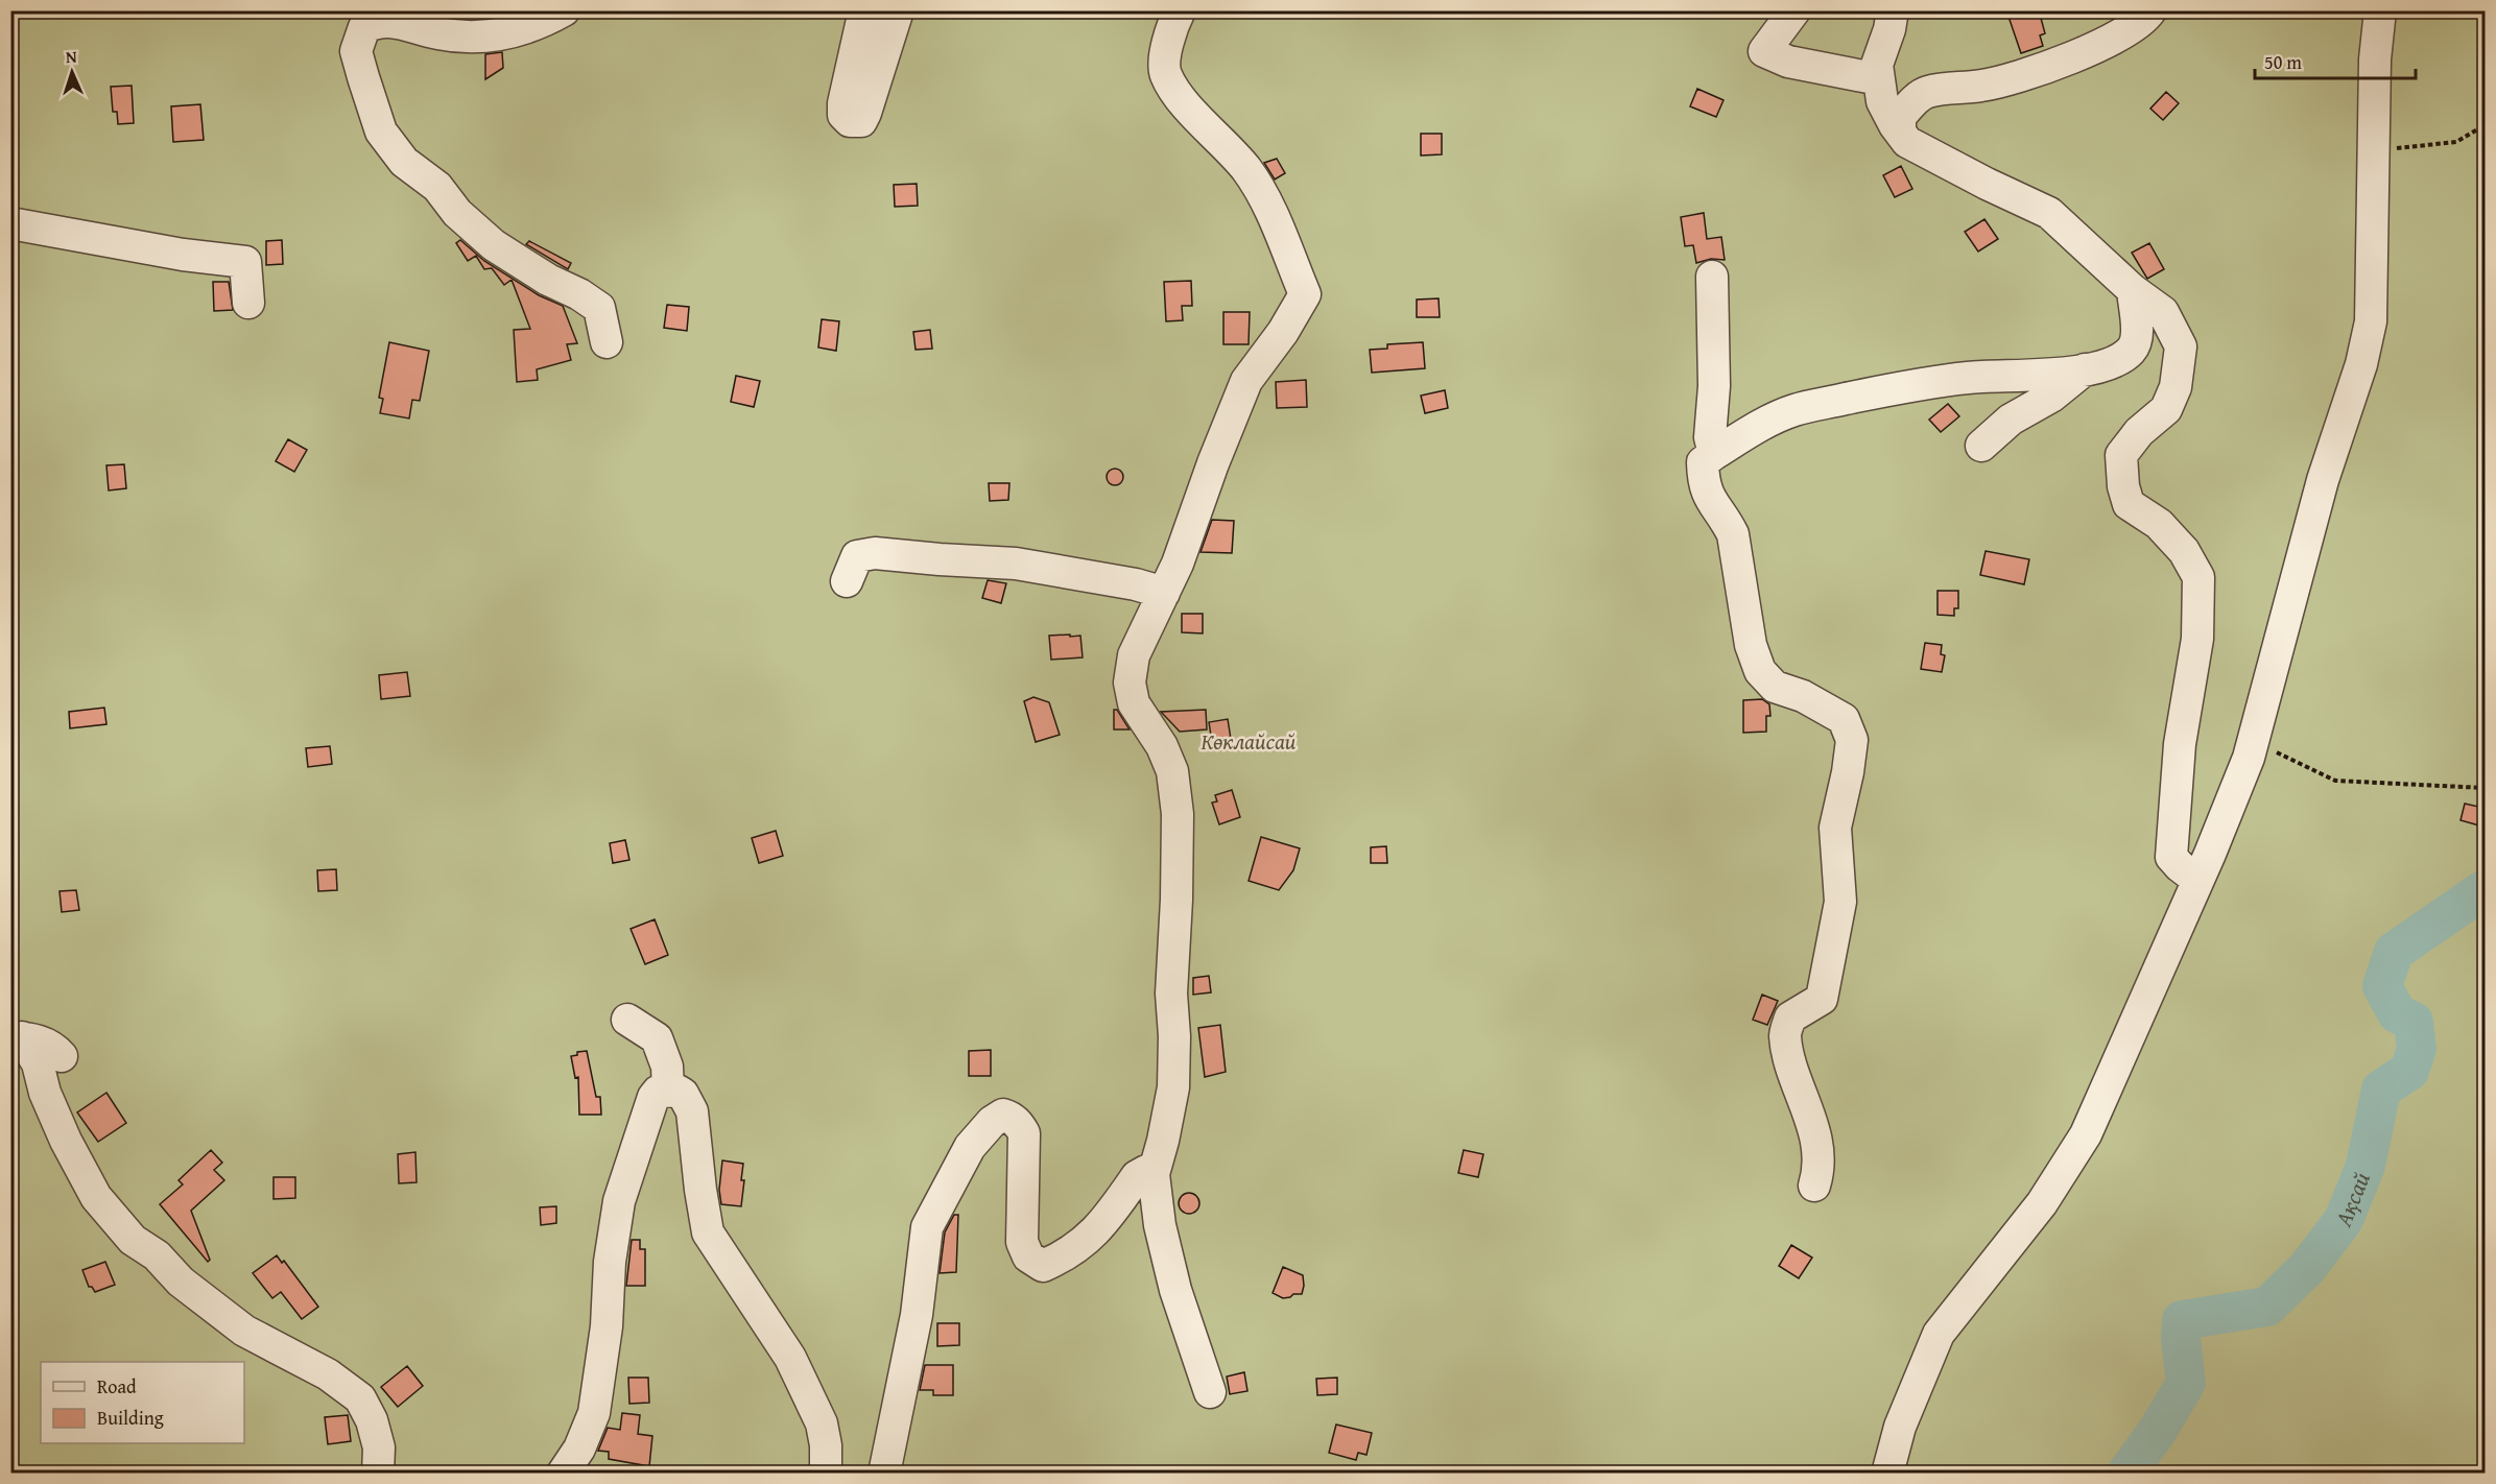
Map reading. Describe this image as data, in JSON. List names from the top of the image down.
{
  "water": ["Ақсай"],
  "parks": ["Көклайсай"],
  "legend": ["Road", "Building"],
  "scale_bar": "50 m",
  "north": "top"
}
